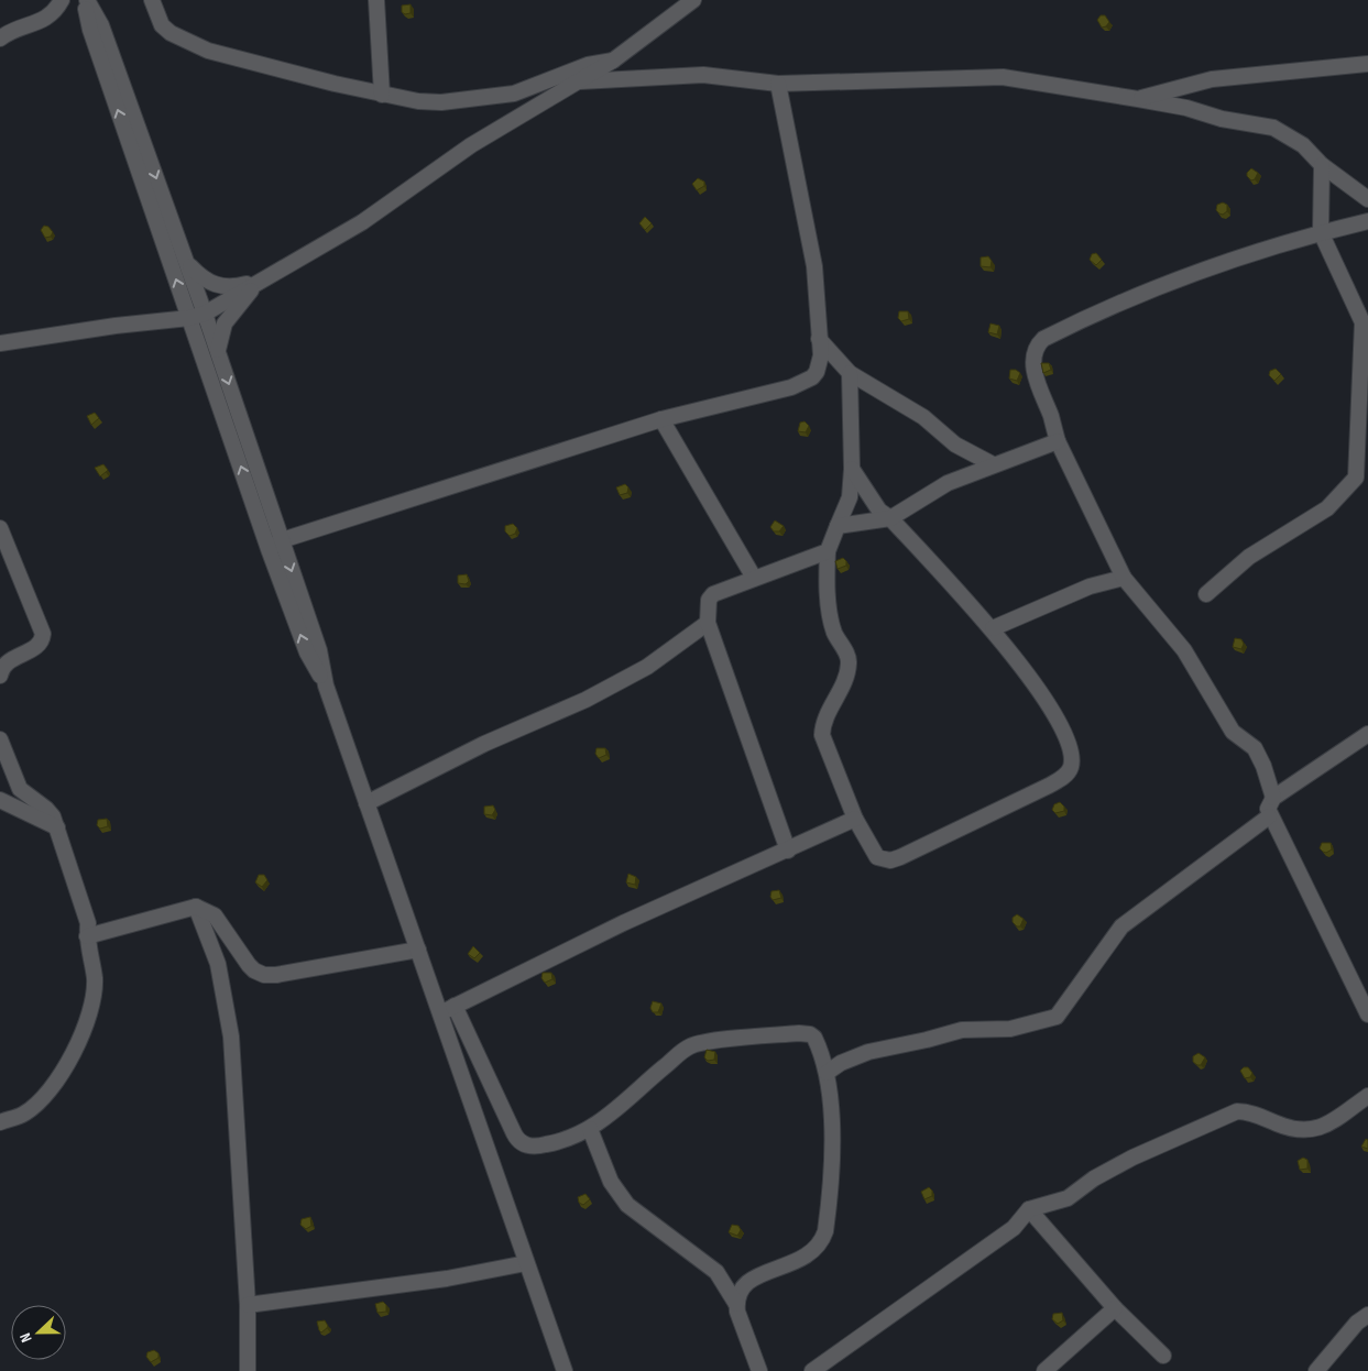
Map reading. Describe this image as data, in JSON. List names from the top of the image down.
{
  "north": "left"
}
